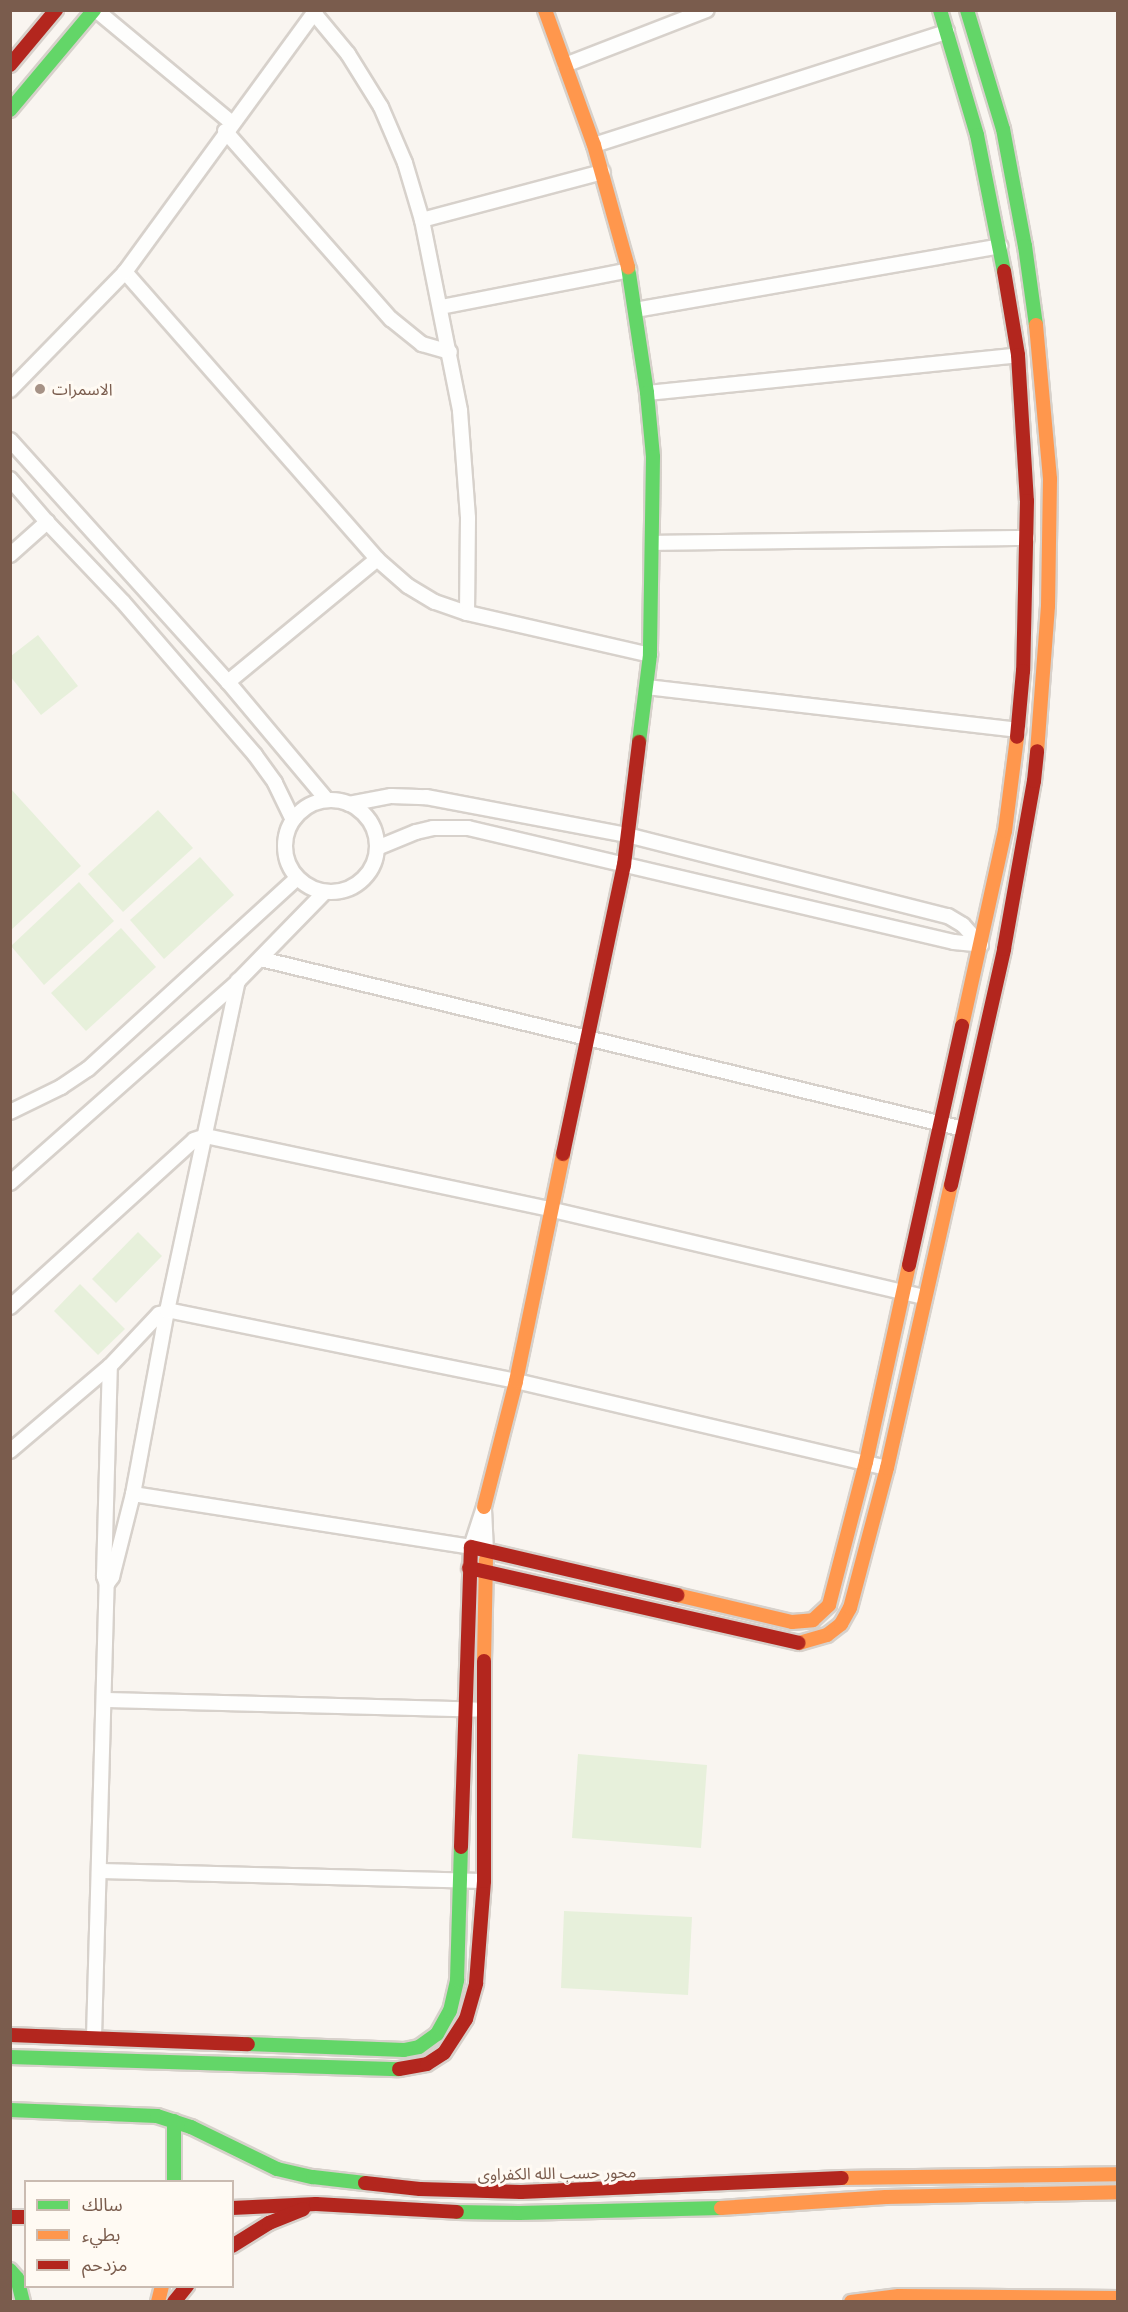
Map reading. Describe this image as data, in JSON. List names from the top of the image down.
{
  "streets": {
    "street": ["محور حسب الله الكفراوى"]
  },
  "places": ["الاسمرات"],
  "legend": ["سالك", "بطيء", "مزدحم"]
}
